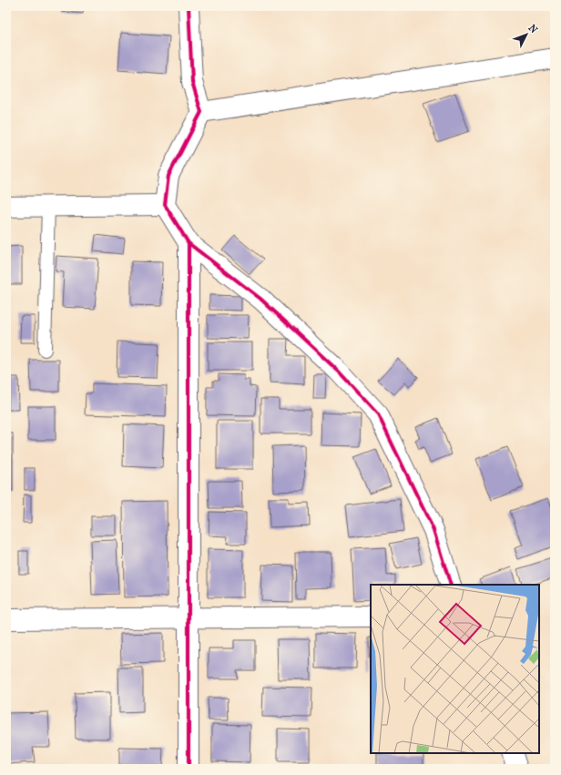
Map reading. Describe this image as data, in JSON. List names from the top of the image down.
{
  "north": "top right"
}
